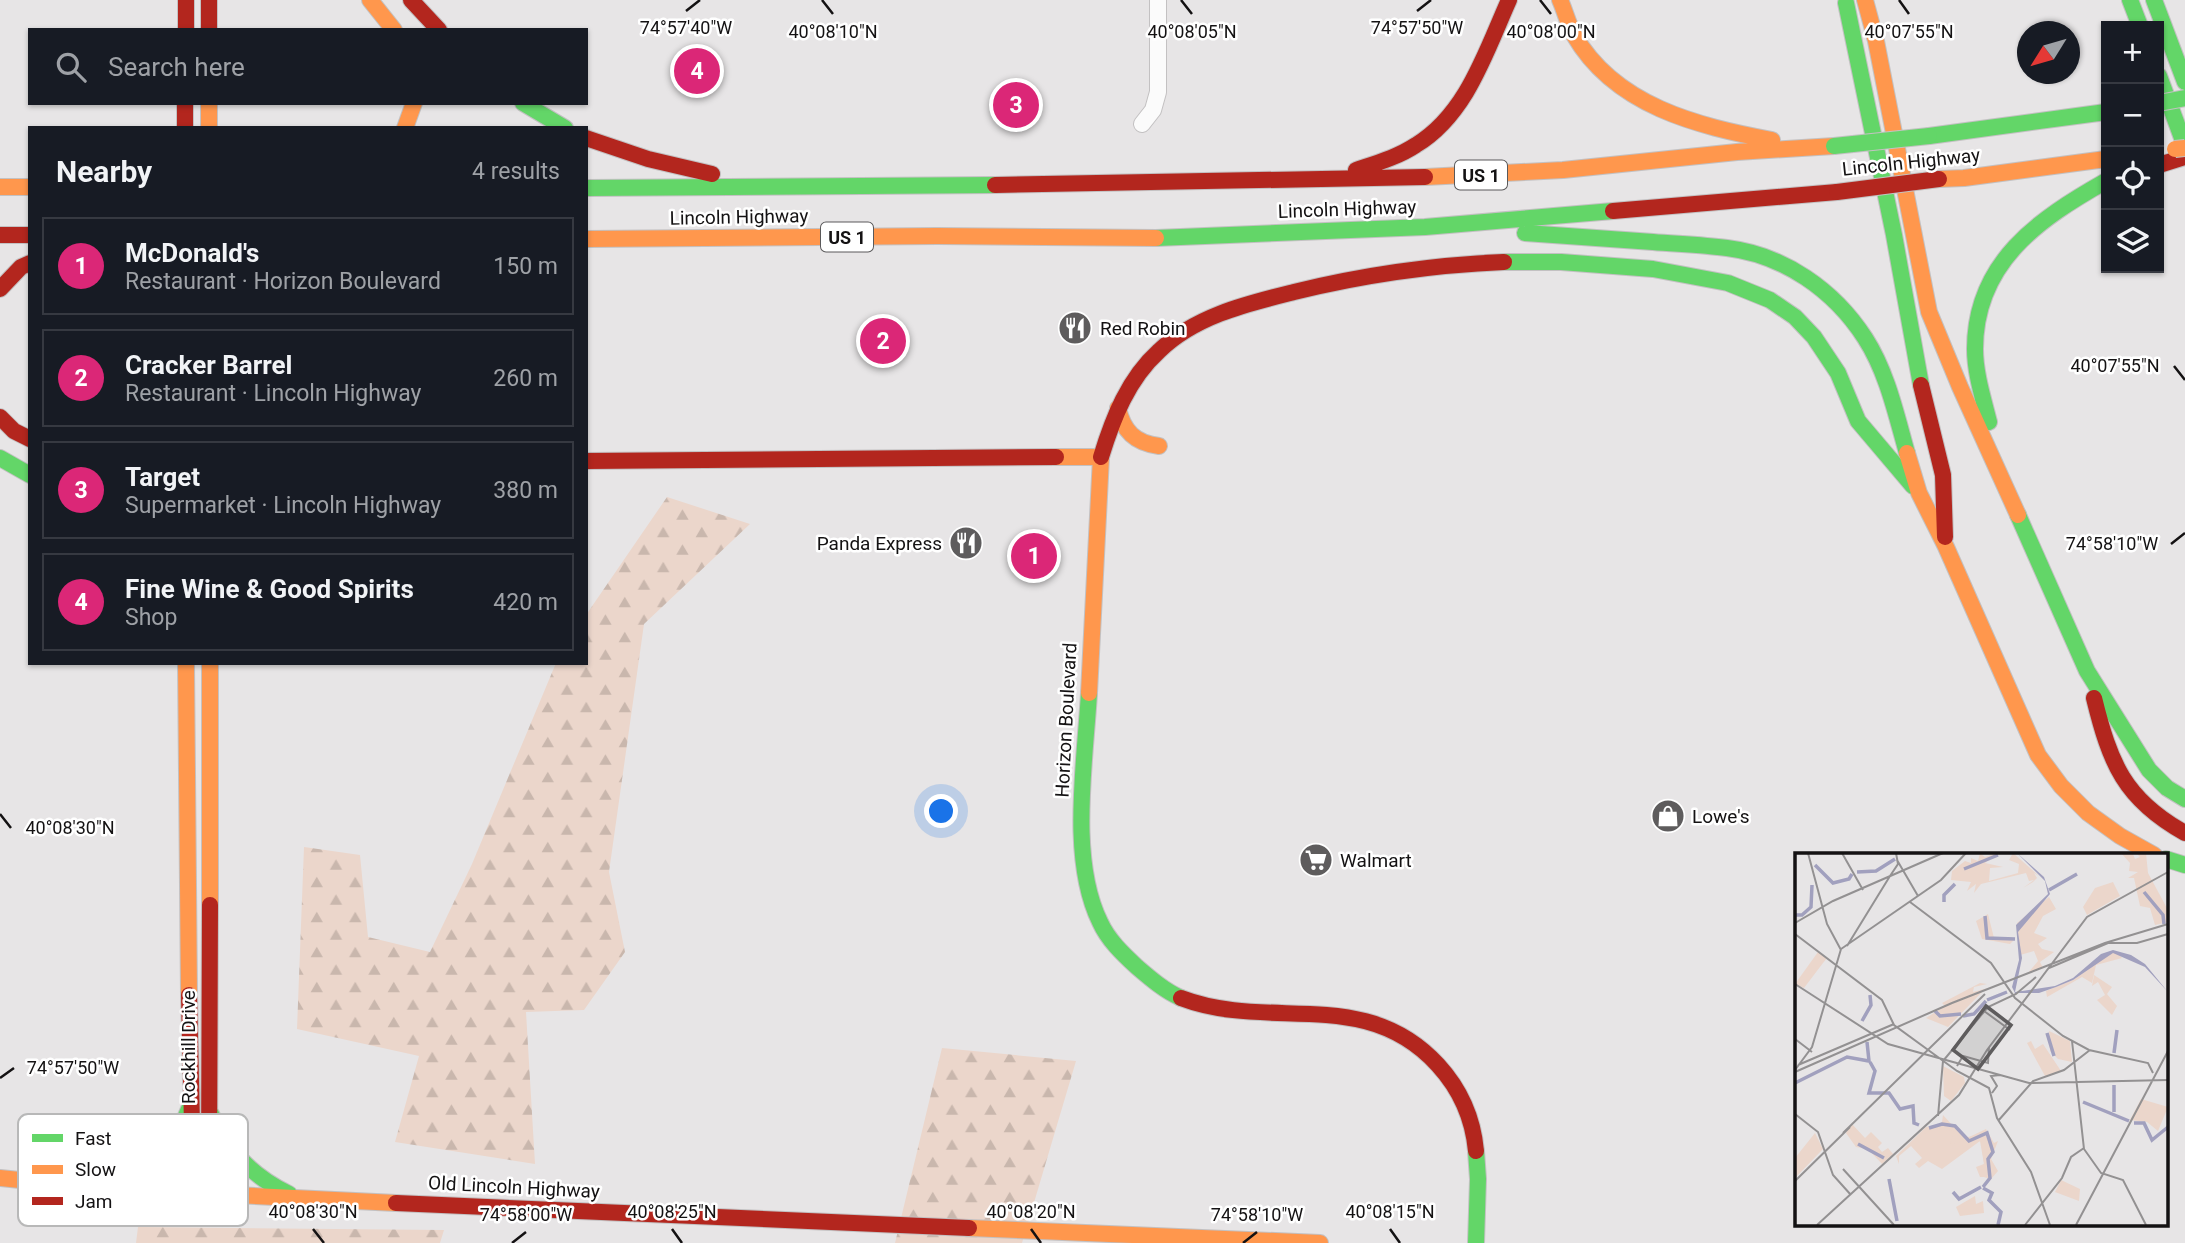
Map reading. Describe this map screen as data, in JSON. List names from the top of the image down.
{
  "streets": {
    "main road": [
      "Lincoln Highway",
      "US 1",
      "Horizon Boulevard",
      "Rockhill Drive",
      "Old Lincoln Highway"
    ]
  },
  "places": {
    "restaurant": ["Red Robin", "Panda Express"],
    "shop": ["Lowe's"],
    "supermarket": ["Walmart"]
  },
  "legend": ["Fast", "Slow", "Jam"],
  "north": "bottom left",
  "page": {
    "map_buttons": ["+", "−"],
    "search": "Search here",
    "pins": [
      "4",
      "3",
      "2",
      "1"
    ],
    "heading": ["Nearby", "4 results"],
    "list": [
      {
        "mark": "1",
        "name": "McDonald's",
        "note": "Restaurant · Horizon Boulevard",
        "value": "150 m"
      },
      {
        "mark": "2",
        "name": "Cracker Barrel",
        "note": "Restaurant · Lincoln Highway",
        "value": "260 m"
      },
      {
        "mark": "3",
        "name": "Target",
        "note": "Supermarket · Lincoln Highway",
        "value": "380 m"
      },
      {
        "mark": "4",
        "name": "Fine Wine & Good Spirits",
        "note": "Shop",
        "value": "420 m"
      }
    ]
  },
  "coordinates": [
    "74°57'40\"W",
    "74°57'50\"W",
    "40°08'10\"N",
    "40°08'05\"N",
    "40°08'00\"N",
    "40°07'55\"N",
    "74°58'10\"W",
    "40°08'30\"N",
    "40°08'25\"N",
    "40°08'20\"N",
    "40°08'15\"N",
    "74°58'00\"W"
  ]
}
